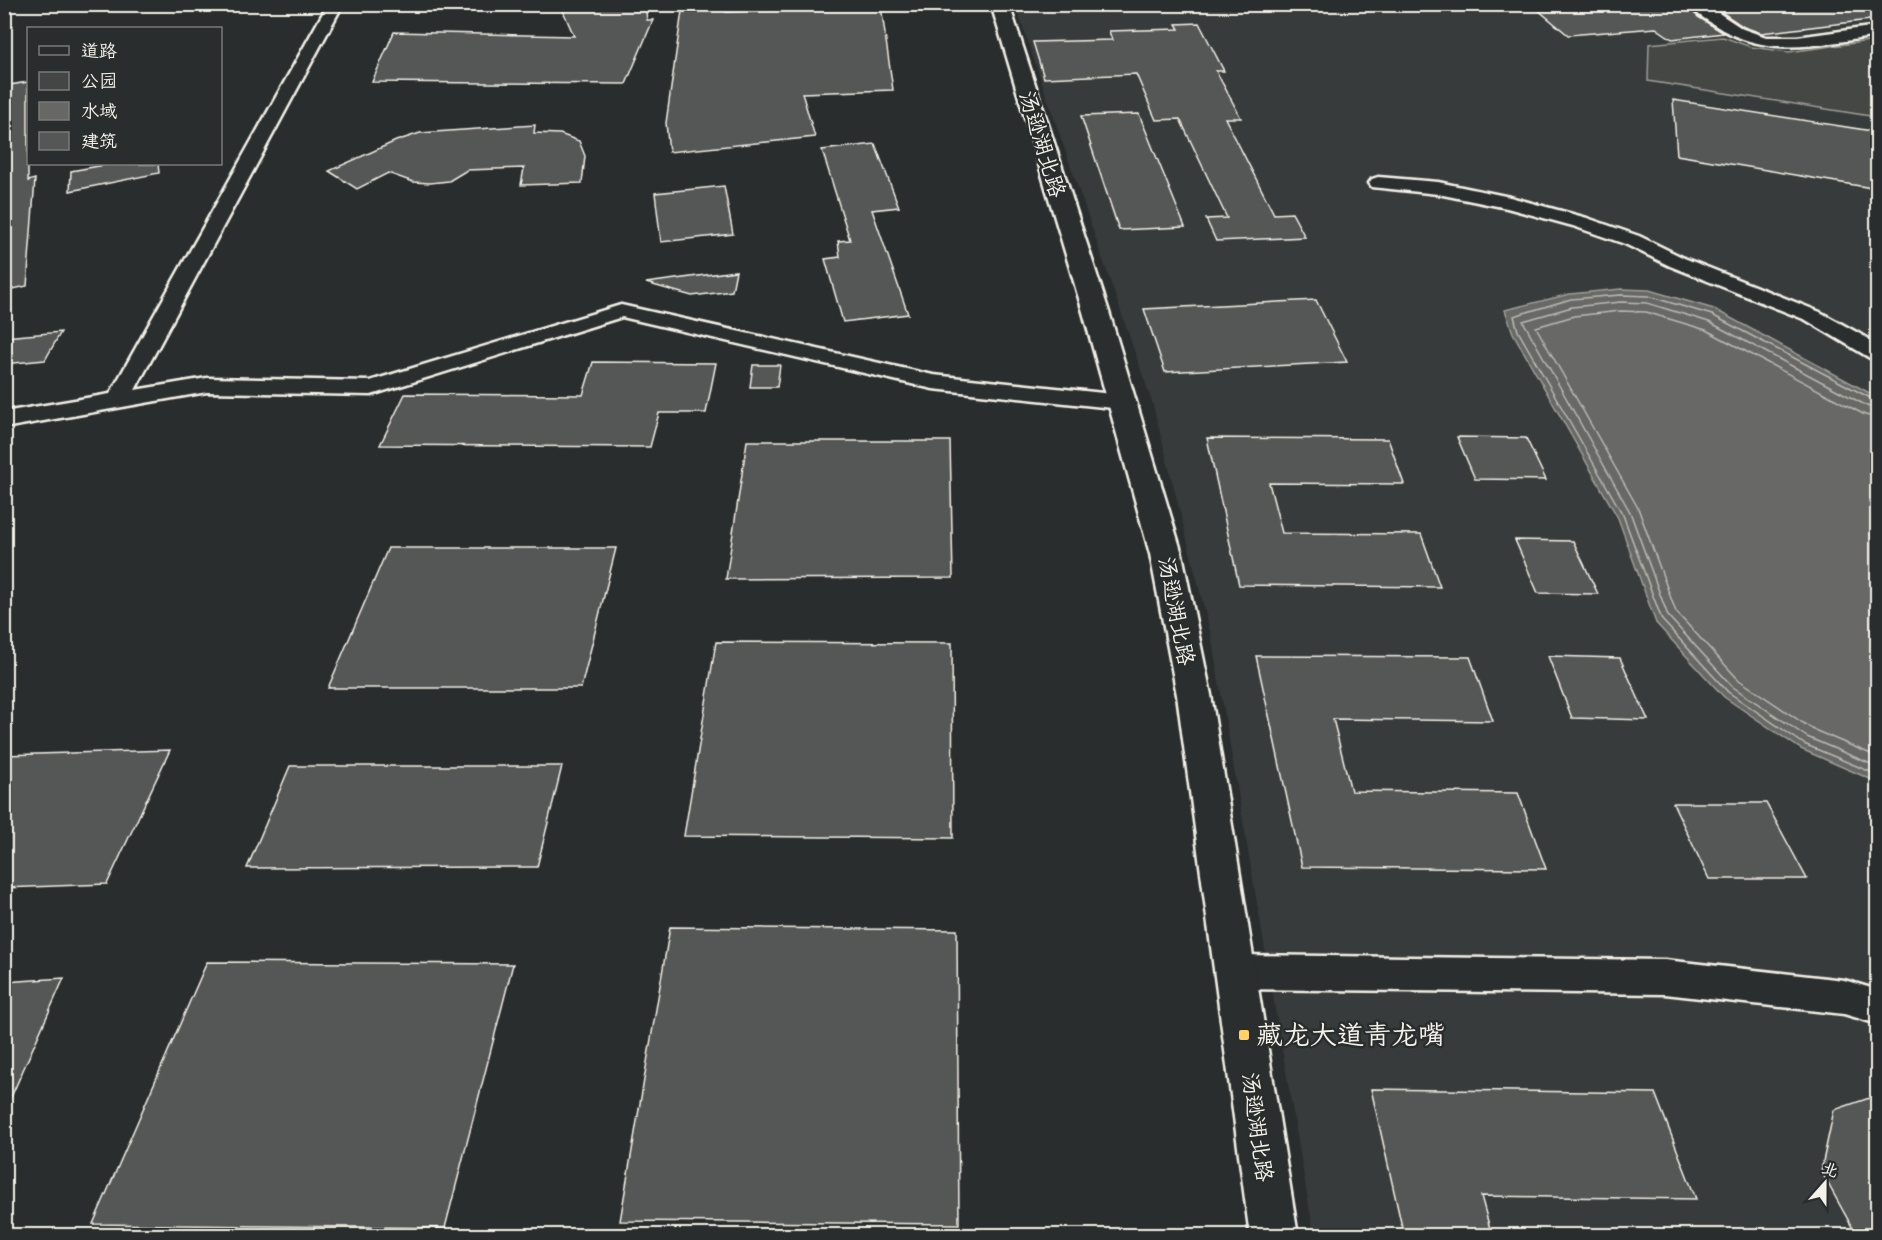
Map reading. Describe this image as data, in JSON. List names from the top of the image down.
{
  "streets": {
    "main road": ["汤逊湖北路"]
  },
  "places": {
    "transit": ["藏龙大道青龙嘴"]
  },
  "legend": [
    "道路",
    "公园",
    "水域",
    "建筑"
  ],
  "north": "top"
}
